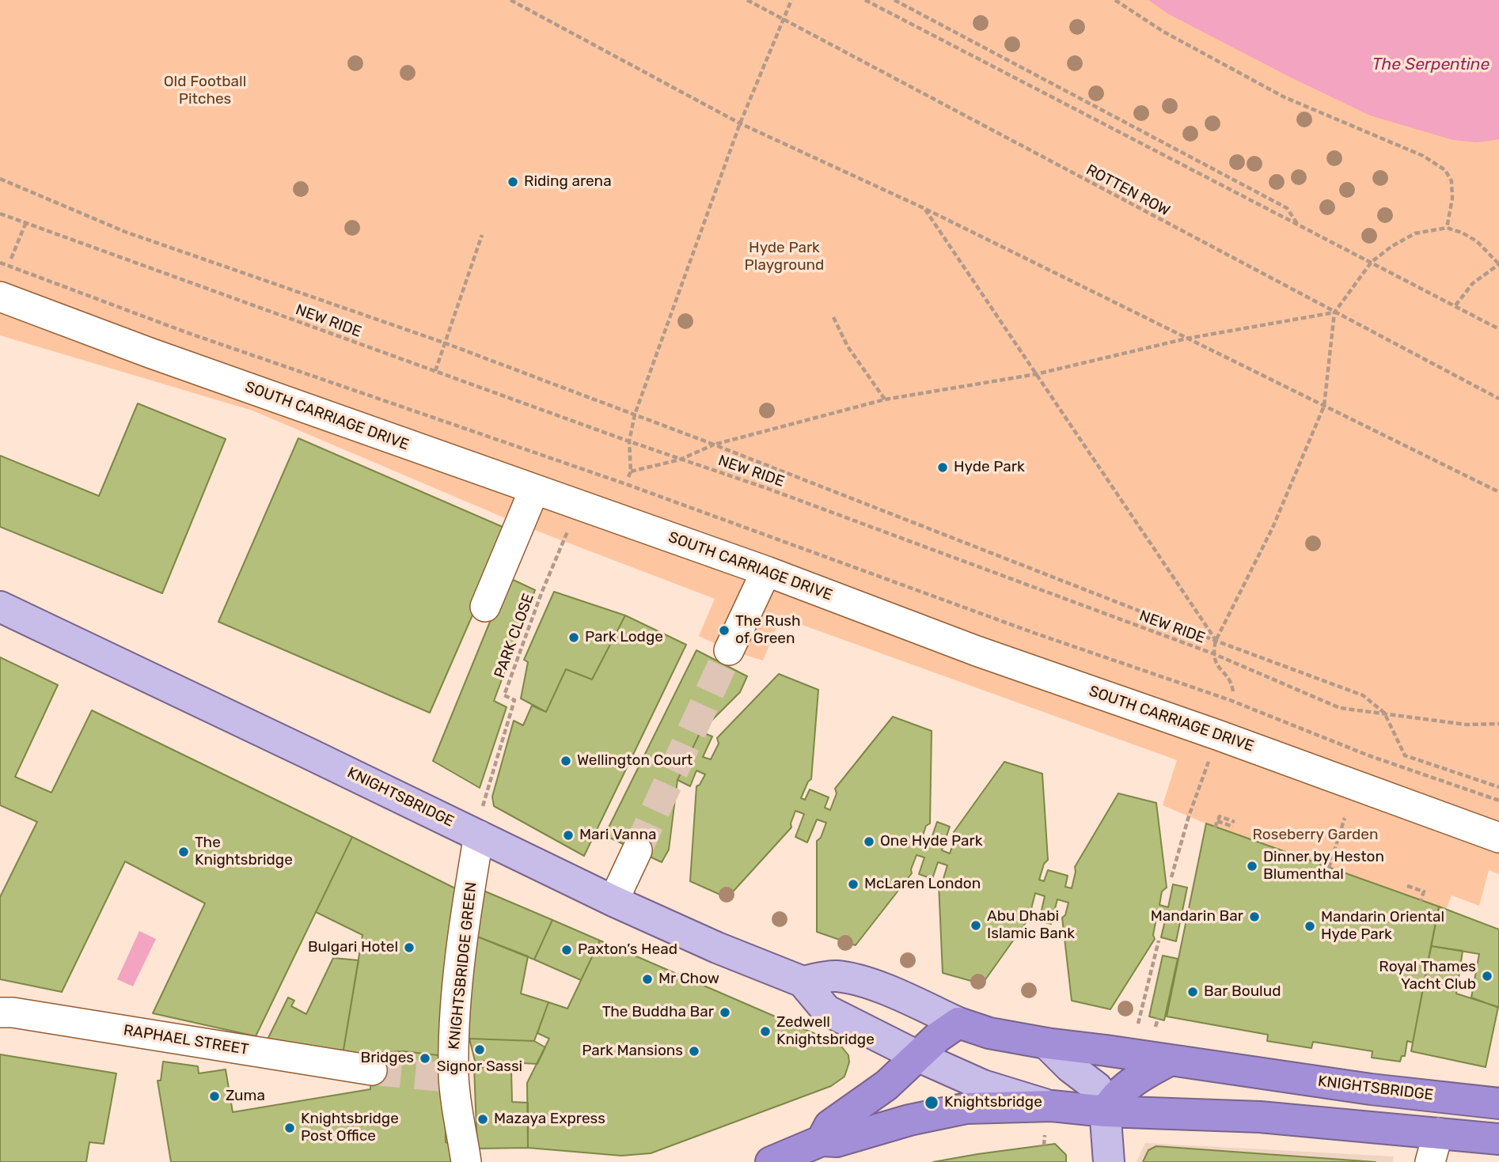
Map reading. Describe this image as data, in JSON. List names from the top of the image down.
{
  "streets": {
    "highway": ["KNIGHTSBRIDGE"],
    "street": ["SOUTH CARRIAGE DRIVE", "KNIGHTSBRIDGE GREEN", "RAPHAEL STREET"],
    "path": ["ROTTEN ROW", "NEW RIDE", "PARK CLOSE"]
  },
  "crossings": [
    ["SOUTH CARRIAGE DRIVE", "PARK CLOSE"],
    ["PARK CLOSE", "KNIGHTSBRIDGE"],
    ["PARK CLOSE", "KNIGHTSBRIDGE GREEN"],
    ["KNIGHTSBRIDGE", "KNIGHTSBRIDGE GREEN"]
  ],
  "water": ["The Serpentine"],
  "parks": ["Old Football Pitches", "Hyde Park Playground", "Roseberry Garden"],
  "places": [
    "Riding arena",
    "Hyde Park",
    "The Rush of Green",
    "Park Lodge",
    "Wellington Court",
    "Mari Vanna",
    "One Hyde Park",
    "The Knightsbridge",
    "Dinner by Heston Blumenthal",
    "McLaren London",
    "Mandarin Bar",
    "Abu Dhabi Islamic Bank",
    "Mandarin Oriental Hyde Park",
    "Bulgari Hotel",
    "Paxton’s Head",
    "Royal Thames Yacht Club",
    "Mr Chow",
    "Bar Boulud",
    "The Buddha Bar",
    "Zedwell Knightsbridge",
    "Signor Sassi",
    "Park Mansions",
    "Bridges",
    "Zuma",
    "Knightsbridge",
    "Mazaya Express",
    "Knightsbridge Post Office"
  ]
}
